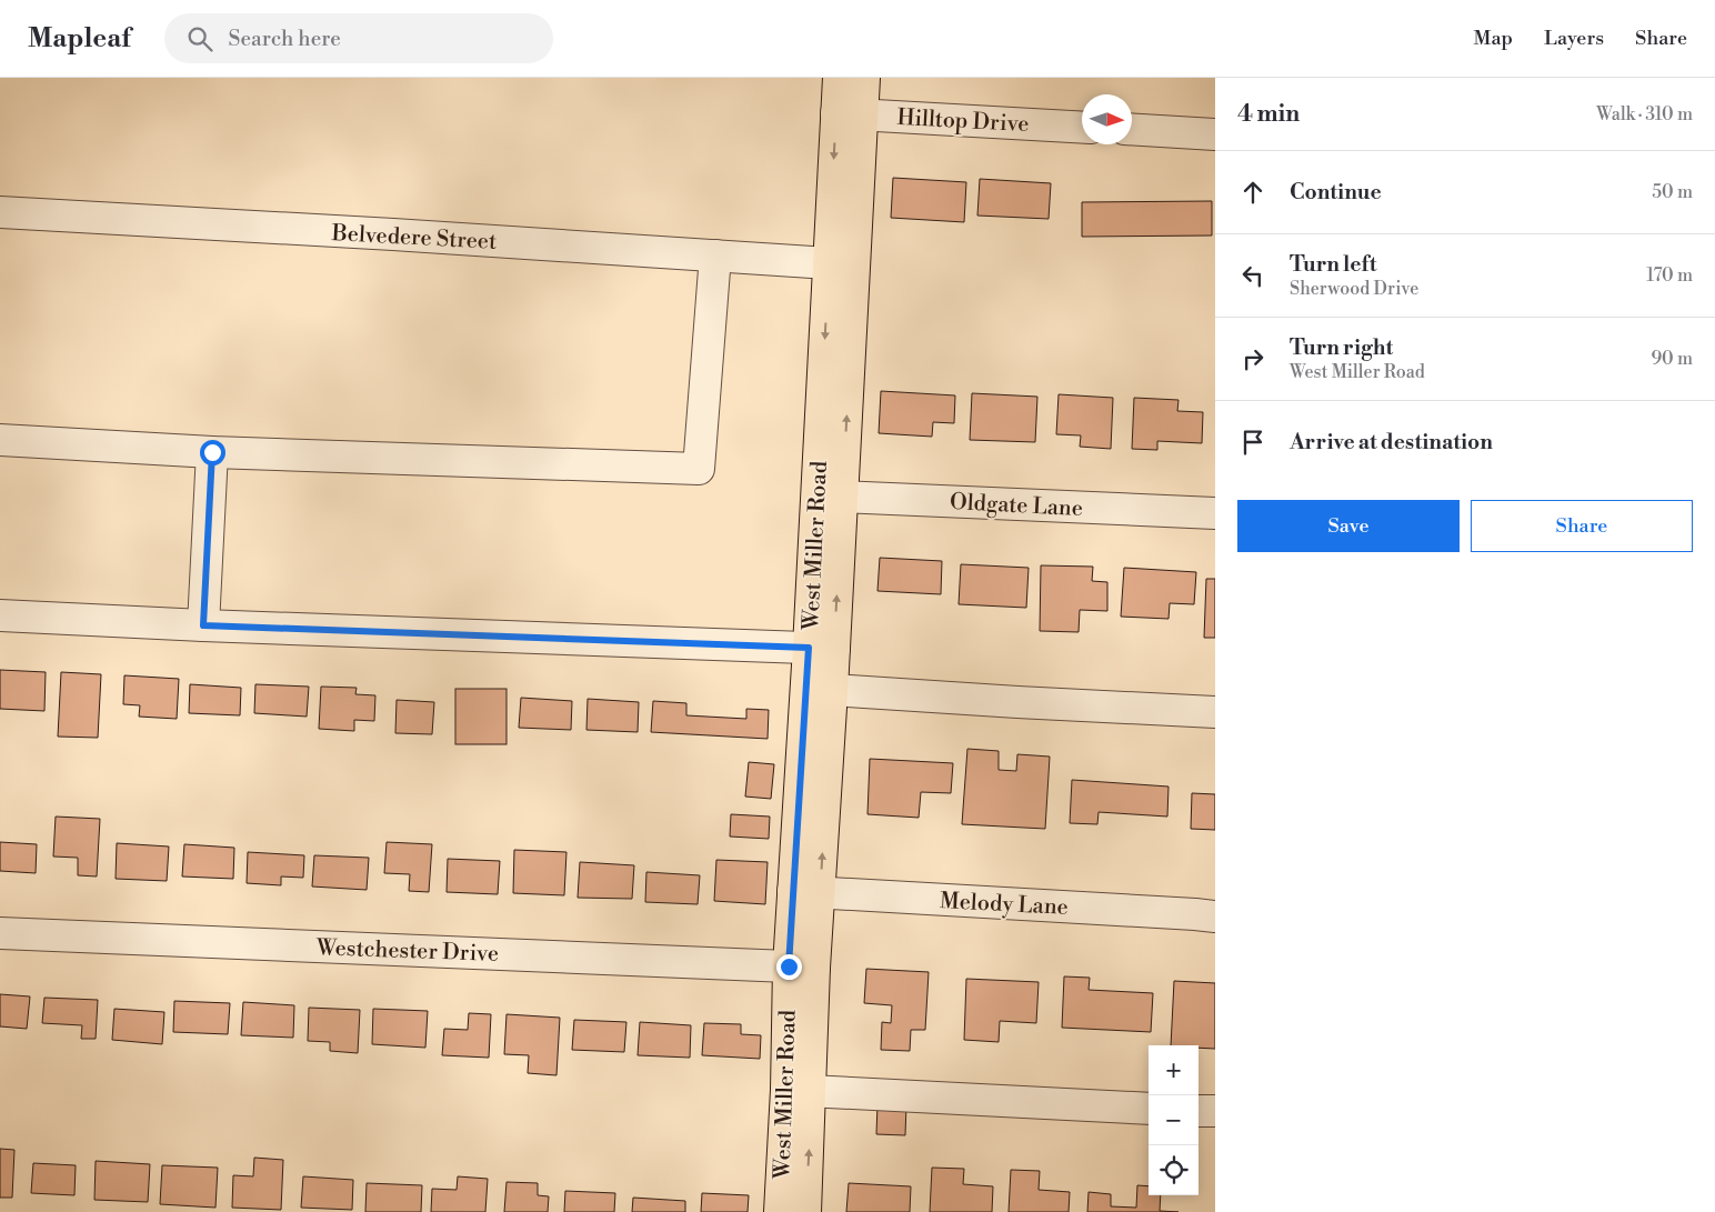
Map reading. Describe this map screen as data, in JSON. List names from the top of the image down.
{
  "streets": {
    "main road": ["West Miller Road"],
    "street": [
      "Hilltop Drive",
      "Belvedere Street",
      "Oldgate Lane",
      "Melody Lane",
      "Westchester Drive"
    ]
  },
  "crossings": [
    ["Hilltop Drive", "West Miller Road"],
    ["Belvedere Street", "West Miller Road"],
    ["Oldgate Lane", "West Miller Road"],
    ["West Miller Road", "Melody Lane"],
    ["West Miller Road", "Westchester Drive"]
  ],
  "north": "right",
  "page": {
    "header": "Mapleaf",
    "search": "Search here",
    "nav": ["Map", "Layers", "Share"],
    "heading": ["4 min", "Walk · 310 m"],
    "list": [
      ["Continue", "50 m"],
      ["Turn left", "Sherwood Drive", "170 m"],
      ["Turn right", "West Miller Road", "90 m"],
      "Arrive at destination"
    ],
    "buttons": ["Save", "Share"],
    "map_buttons": ["+", "−"]
  }
}
